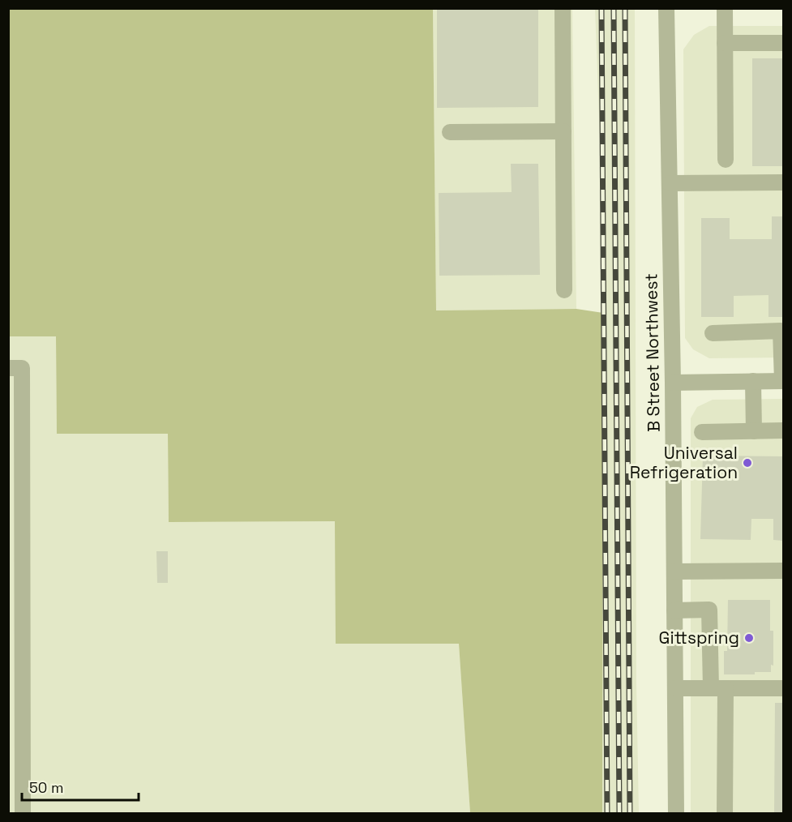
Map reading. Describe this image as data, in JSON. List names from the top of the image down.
{
  "streets": {
    "street": ["B Street Northwest"]
  },
  "places": ["Universal Refrigeration", "Gittspring"],
  "scale_bar": "50 m"
}
